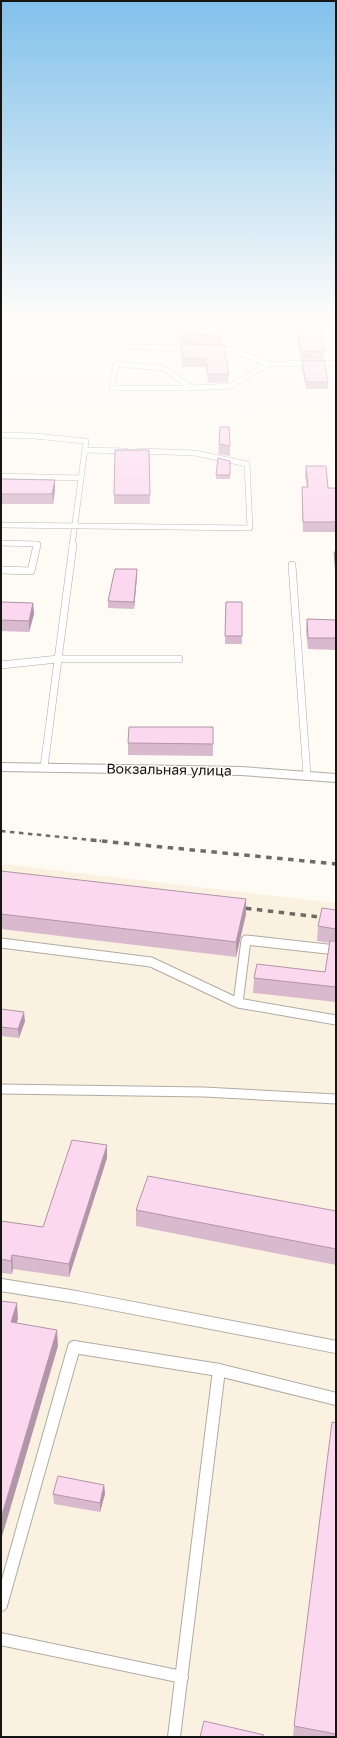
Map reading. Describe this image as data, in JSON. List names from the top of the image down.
{
  "streets": {
    "street": ["Вокзальная улица"]
  }
}
